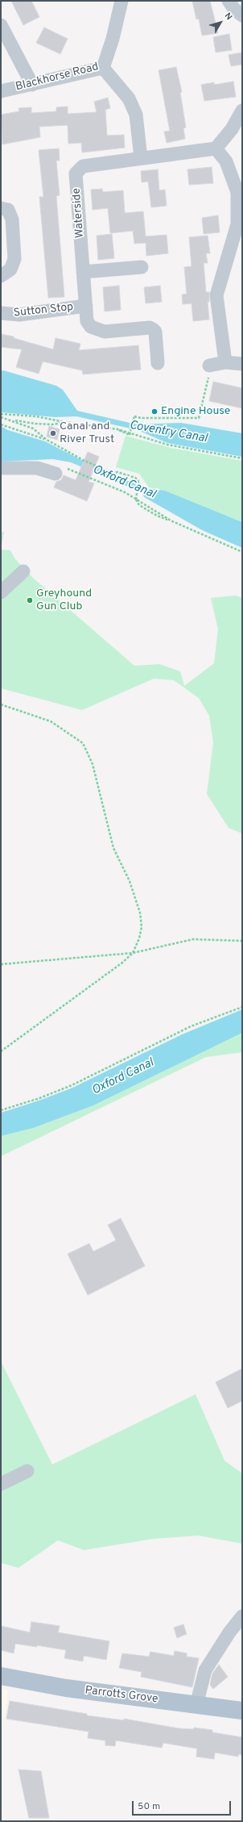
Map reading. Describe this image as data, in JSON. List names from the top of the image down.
{
  "streets": {
    "main road": ["Parrotts Grove"],
    "street": ["Blackhorse Road", "Waterside", "Sutton Stop"]
  },
  "crossings": [
    ["Waterside", "Sutton Stop"]
  ],
  "water": ["Coventry Canal", "Oxford Canal"],
  "places": ["Engine House", "Canal and River Trust", "Greyhound Gun Club"],
  "scale_bar": "50 m",
  "north": "top right"
}
